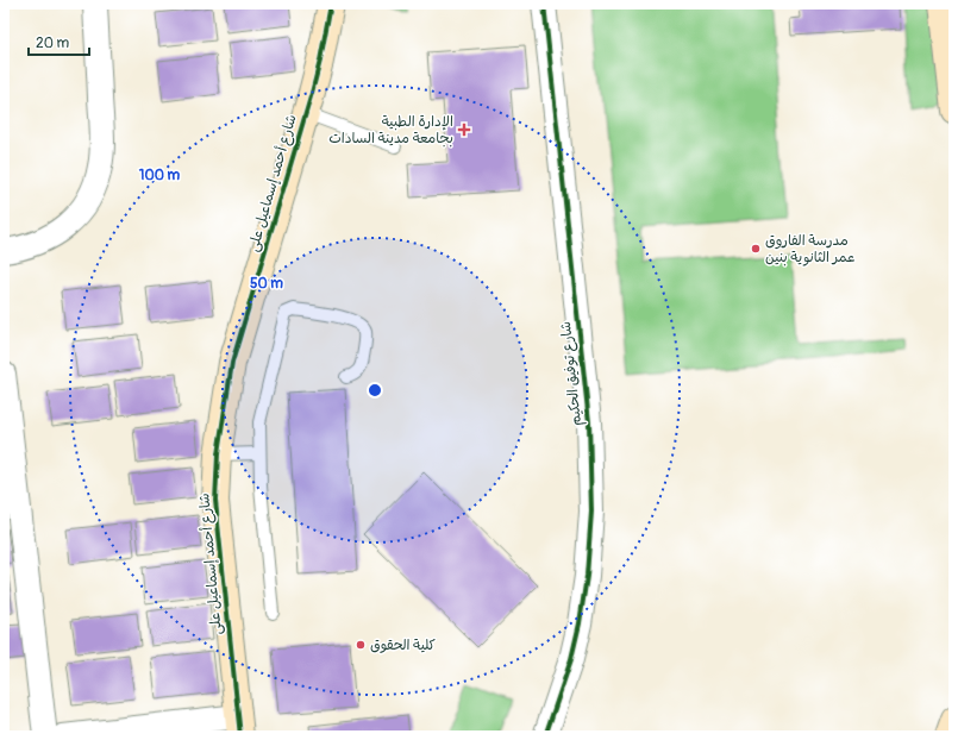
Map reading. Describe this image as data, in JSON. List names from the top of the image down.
{
  "streets": {
    "street": ["شارع أحمد إسماعيل على", "شارع توفيق الحكيم"]
  },
  "places": {
    "health": ["الإدارة الطبية بجامعة مدينة السادات"],
    "other": ["مدرسة الفاروق عمر الثانوية بنين", "كلية الحقوق"]
  },
  "scale_bar": "20 m",
  "rings": ["100 m", "50 m"]
}
